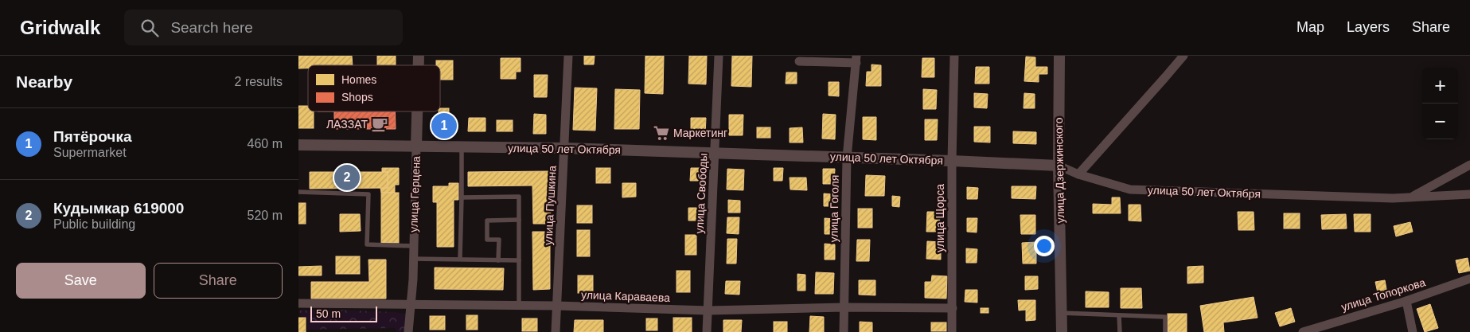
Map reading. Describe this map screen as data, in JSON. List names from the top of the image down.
{
  "streets": {
    "street": [
      "улица 50 лет Октября",
      "улица Дзержинского",
      "улица Свободы",
      "улица Герцена",
      "улица Пушкина",
      "улица Гоголя",
      "улица Щорса",
      "улица Топоркова",
      "улица Караваева"
    ]
  },
  "crossings": [
    ["улица 50 лет Октября", "улица Дзержинского"],
    ["улица 50 лет Октября", "улица Свободы"],
    ["улица 50 лет Октября", "улица Герцена"],
    ["улица 50 лет Октября", "улица Пушкина"],
    ["улица 50 лет Октября", "улица Гоголя"],
    ["улица 50 лет Октября", "улица Щорса"],
    ["улица Свободы", "улица Караваева"],
    ["улица Герцена", "улица Караваева"],
    ["улица Пушкина", "улица Караваева"],
    ["улица Гоголя", "улица Караваева"],
    ["улица Щорса", "улица Караваева"]
  ],
  "places": {
    "cafe": ["ЛАЗЗАТ"],
    "supermarket": ["Маркетинг"]
  },
  "legend": ["Homes", "Shops"],
  "scale_bar": "50 m",
  "page": {
    "header": "Gridwalk",
    "search": "Search here",
    "nav": ["Map", "Layers", "Share"],
    "heading": ["Nearby", "2 results"],
    "map_buttons": ["+", "−"],
    "list": [
      {
        "mark": "1",
        "name": "Пятёрочка",
        "note": "Supermarket",
        "value": "460 m"
      },
      {
        "mark": "2",
        "name": "Кудымкар 619000",
        "note": "Public building",
        "value": "520 m"
      }
    ],
    "pins": ["1", "2"],
    "buttons": ["Save", "Share"],
    "scale": "50 m"
  }
}
